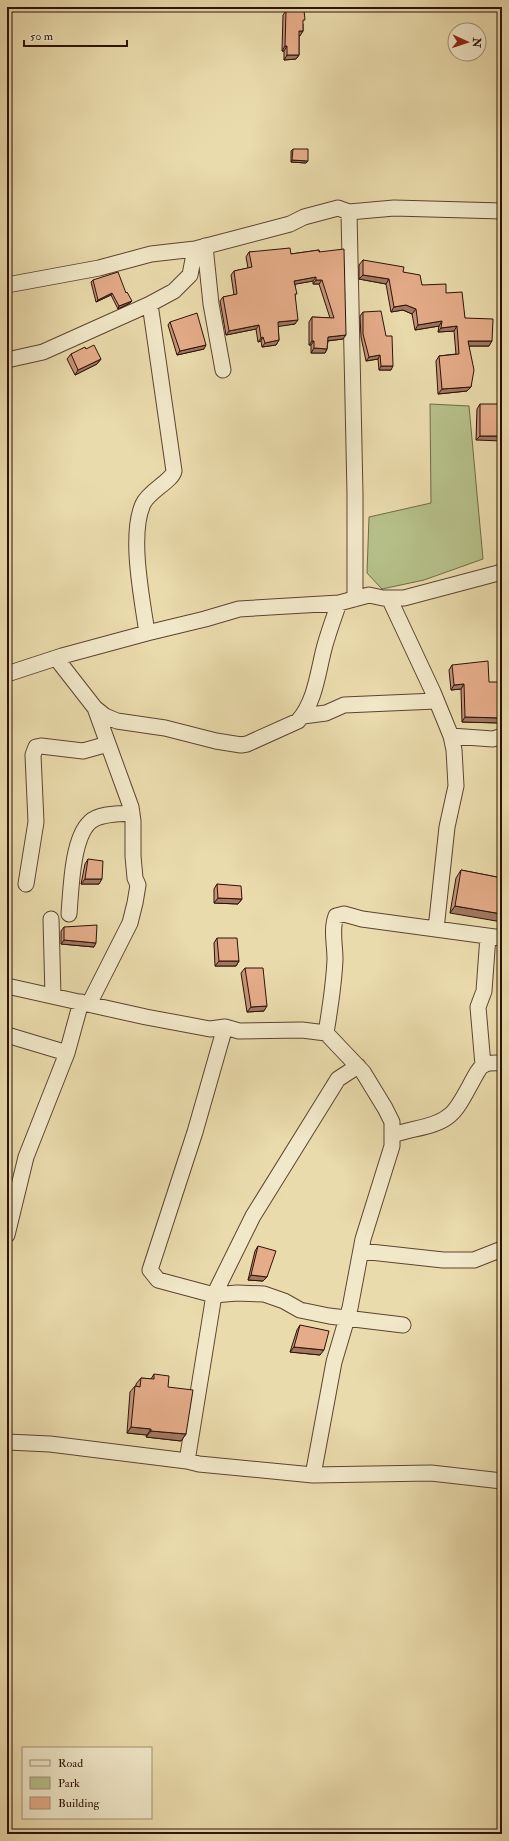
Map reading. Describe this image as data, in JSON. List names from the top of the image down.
{
  "legend": ["Road", "Park", "Building"],
  "scale_bar": "50 m",
  "north": "right"
}
